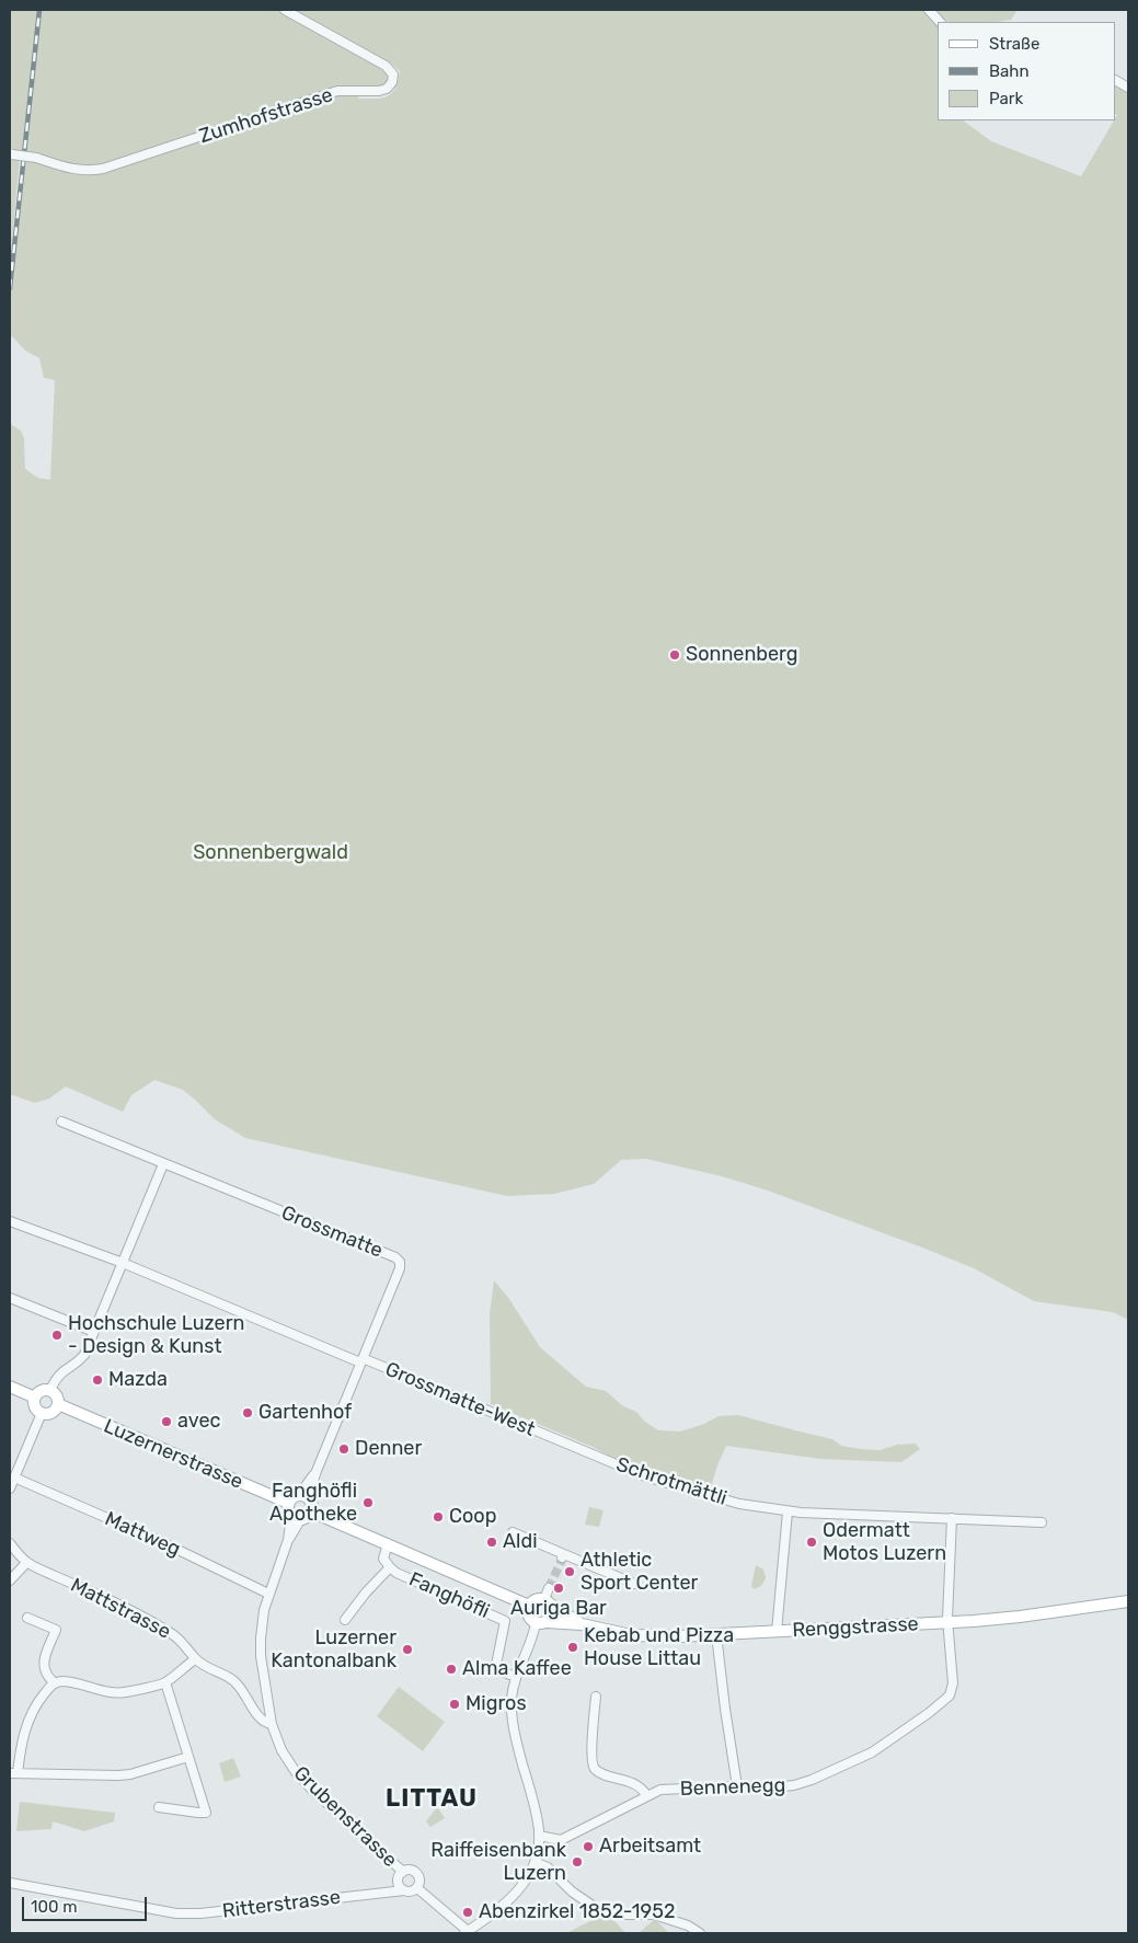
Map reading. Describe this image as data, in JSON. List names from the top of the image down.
{
  "streets": {
    "main road": ["Luzernerstrasse", "Renggstrasse"],
    "street": [
      "Zumhofstrasse",
      "Grossmatte",
      "Grossmatte-West",
      "Schrotmättli",
      "Mattweg",
      "Fanghöfli",
      "Mattstrasse",
      "Bennenegg",
      "Grubenstrasse",
      "Ritterstrasse"
    ]
  },
  "crossings": [
    ["Grossmatte", "Grossmatte-West"],
    ["Grossmatte", "Luzernerstrasse"],
    ["Grossmatte", "Grubenstrasse"],
    ["Grossmatte-West", "Schrotmättli"],
    ["Luzernerstrasse", "Grubenstrasse"],
    ["Mattweg", "Grubenstrasse"],
    ["Mattstrasse", "Grubenstrasse"],
    ["Renggstrasse", "Bennenegg"],
    ["Grubenstrasse", "Ritterstrasse"]
  ],
  "districts": ["LITTAU"],
  "parks": ["Sonnenbergwald"],
  "places": [
    "Sonnenberg",
    "Hochschule Luzern - Design & Kunst",
    "Mazda",
    "Gartenhof",
    "avec",
    "Denner",
    "Fanghöfli Apotheke",
    "Coop",
    "Aldi",
    "Odermatt Motos Luzern",
    "Athletic Sport Center",
    "Auriga Bar",
    "Kebab und Pizza House Littau",
    "Luzerner Kantonalbank",
    "Alma Kaffee",
    "Migros",
    "Arbeitsamt",
    "Raiffeisenbank Luzern",
    "Abenzirkel 1852-1952"
  ],
  "legend": ["Straße", "Bahn", "Park"],
  "scale_bar": "100 m"
}
